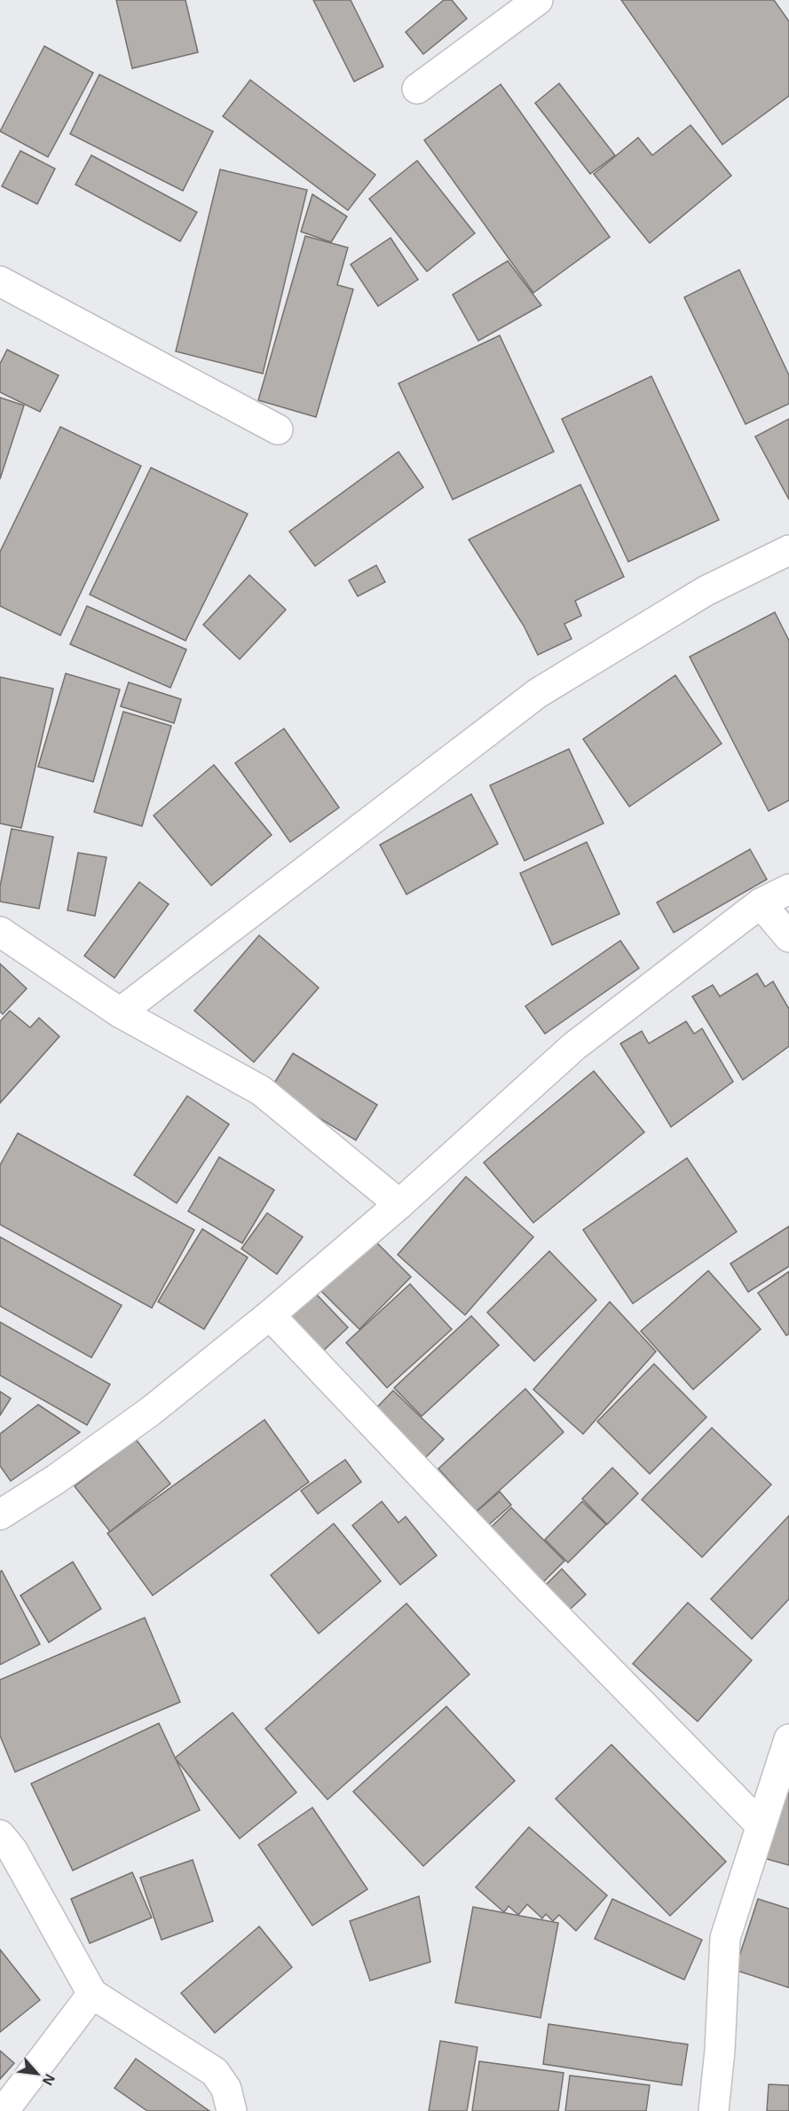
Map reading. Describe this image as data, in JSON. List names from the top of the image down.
{
  "north": "bottom right"
}
